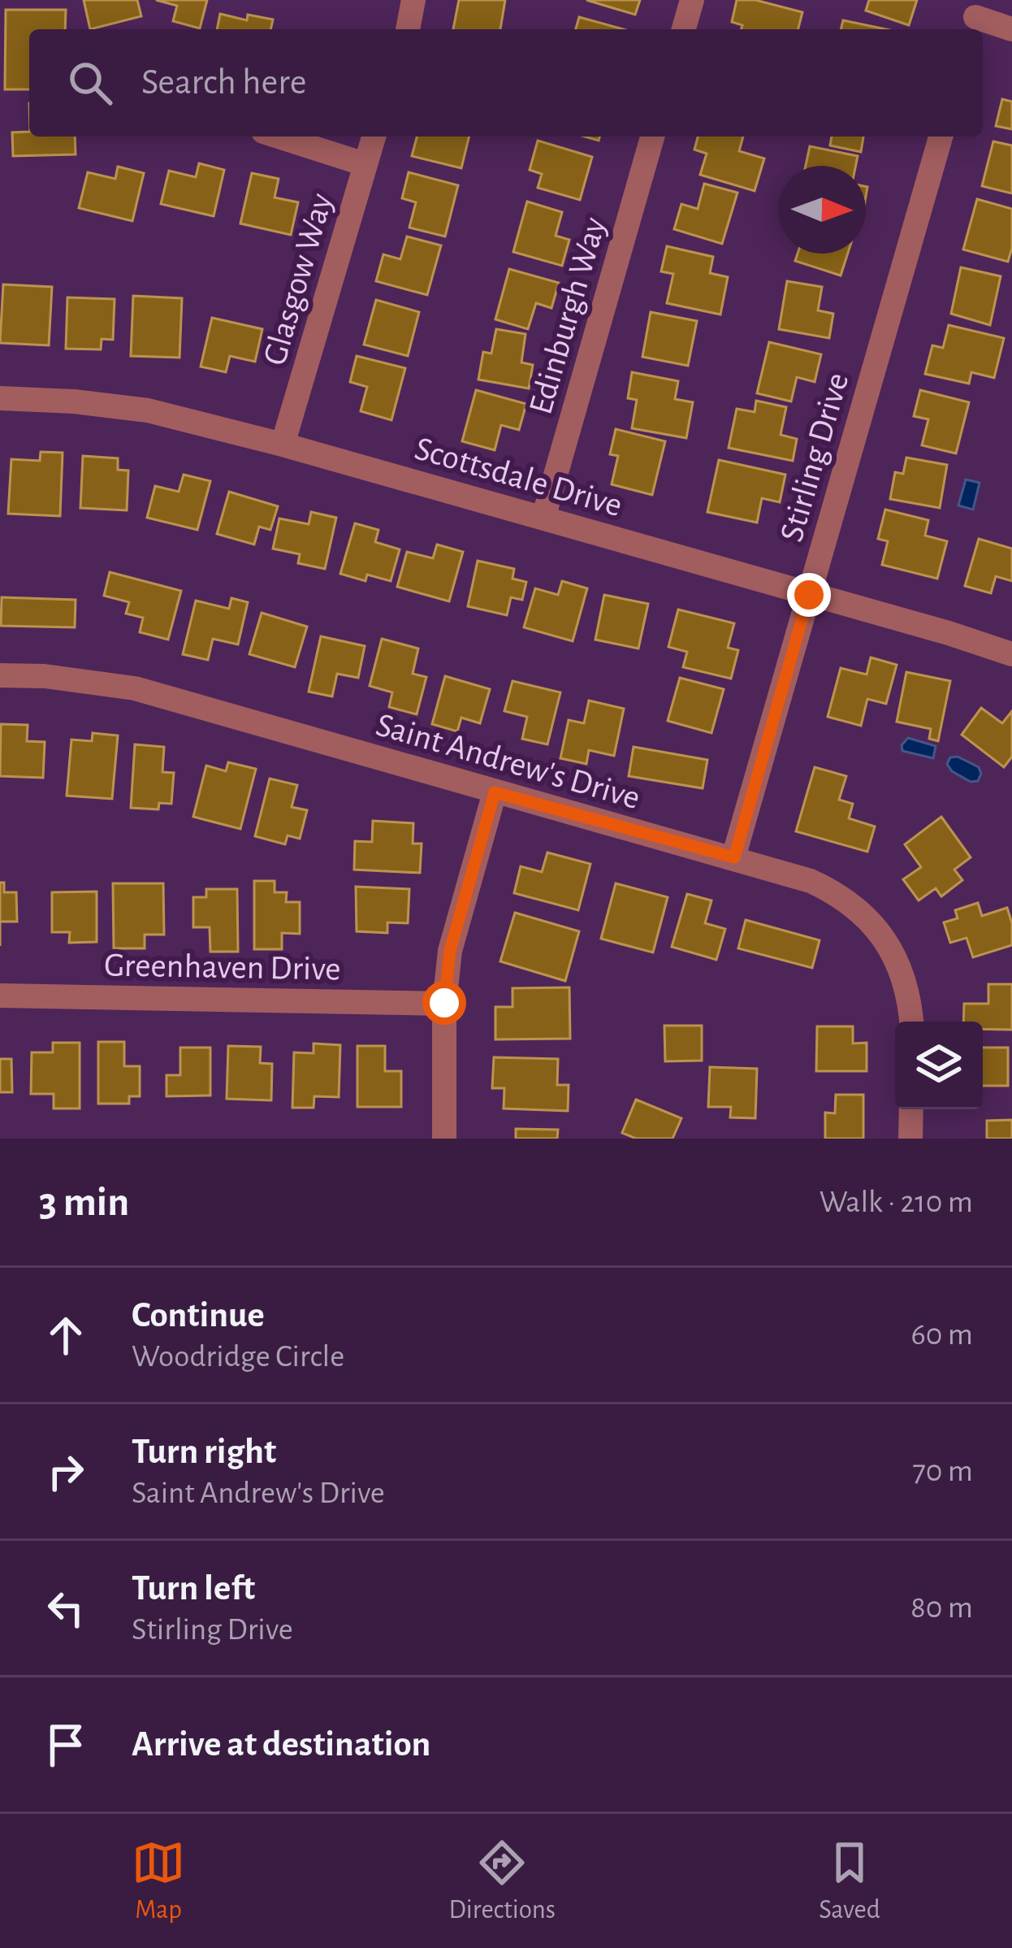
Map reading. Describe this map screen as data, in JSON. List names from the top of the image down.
{
  "streets": {
    "street": [
      "Glasgow Way",
      "Edinburgh Way",
      "Stirling Drive",
      "Scottsdale Drive",
      "Saint Andrew's Drive",
      "Greenhaven Drive"
    ]
  },
  "crossings": [
    ["Glasgow Way", "Scottsdale Drive"],
    ["Edinburgh Way", "Scottsdale Drive"],
    ["Stirling Drive", "Scottsdale Drive"],
    ["Stirling Drive", "Saint Andrew's Drive"]
  ],
  "north": "right",
  "page": {
    "search": "Search here",
    "heading": ["3 min", "Walk · 210 m"],
    "list": [
      ["Continue", "Woodridge Circle", "60 m"],
      ["Turn right", "Saint Andrew's Drive", "70 m"],
      ["Turn left", "Stirling Drive", "80 m"],
      "Arrive at destination"
    ],
    "nav": ["Map", "Directions", "Saved"]
  }
}
